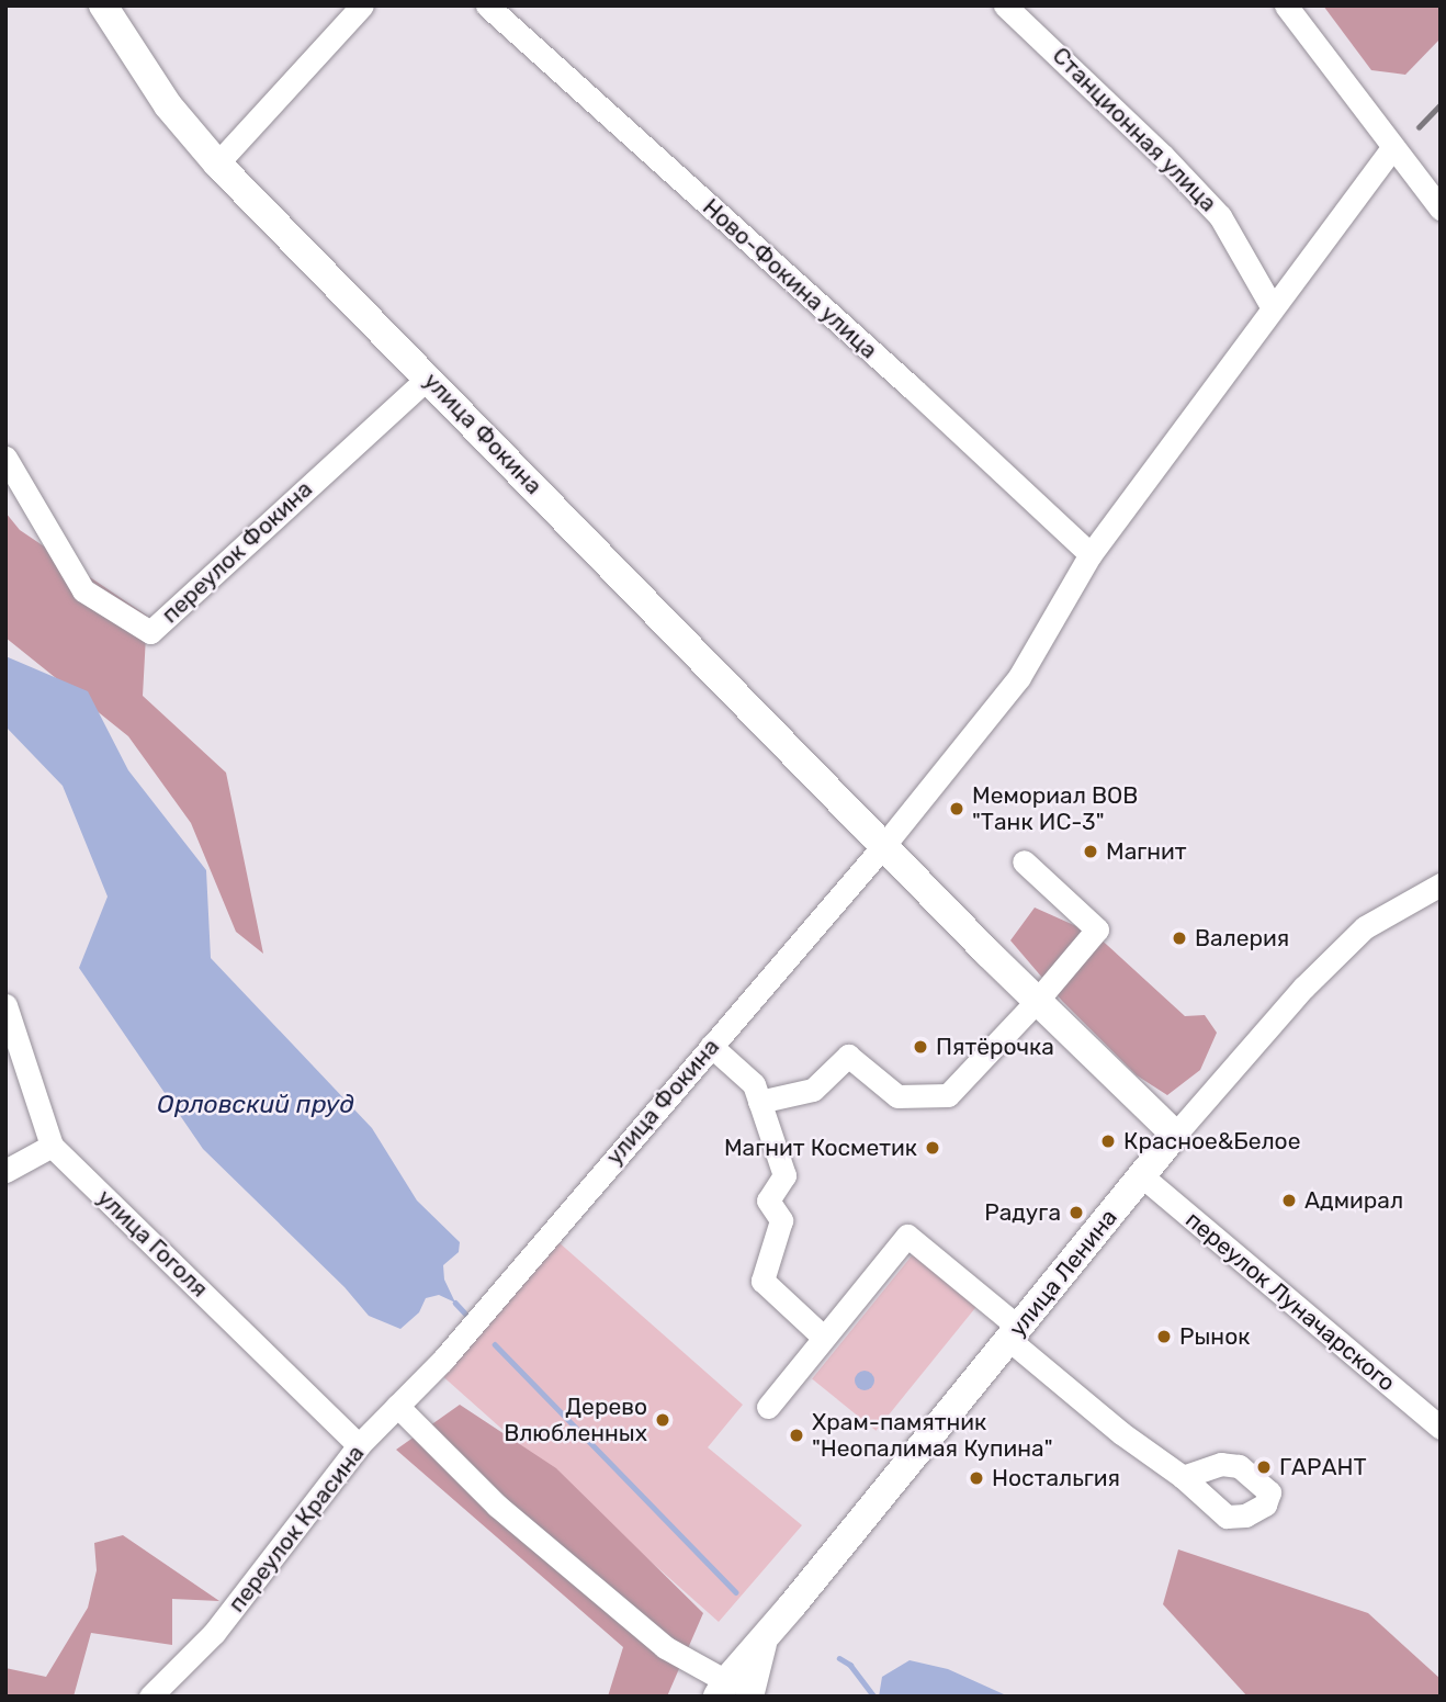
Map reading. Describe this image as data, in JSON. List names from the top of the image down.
{
  "streets": {
    "main road": ["улица Фокина", "улица Ленина"],
    "street": [
      "Станционная улица",
      "Ново-Фокина улица",
      "переулок Фокина",
      "улица Гоголя",
      "переулок Луначарского",
      "переулок Красина"
    ]
  },
  "crossings": [
    ["улица Фокина", "переулок Фокина"],
    ["улица Фокина", "улица Ленина"],
    ["улица Фокина", "переулок Красина"],
    ["улица Гоголя", "переулок Красина"],
    ["улица Ленина", "переулок Луначарского"]
  ],
  "water": ["Орловский пруд"],
  "places": [
    "Мемориал ВОВ \"Танк ИС-3\"",
    "Магнит",
    "Валерия",
    "Пятёрочка",
    "Красное&Белое",
    "Магнит Косметик",
    "Адмирал",
    "Радуга",
    "Рынок",
    "Дерево Влюбленных",
    "Храм-памятник \"Неопалимая Купина\"",
    "ГАРАНТ",
    "Ностальгия"
  ]
}
